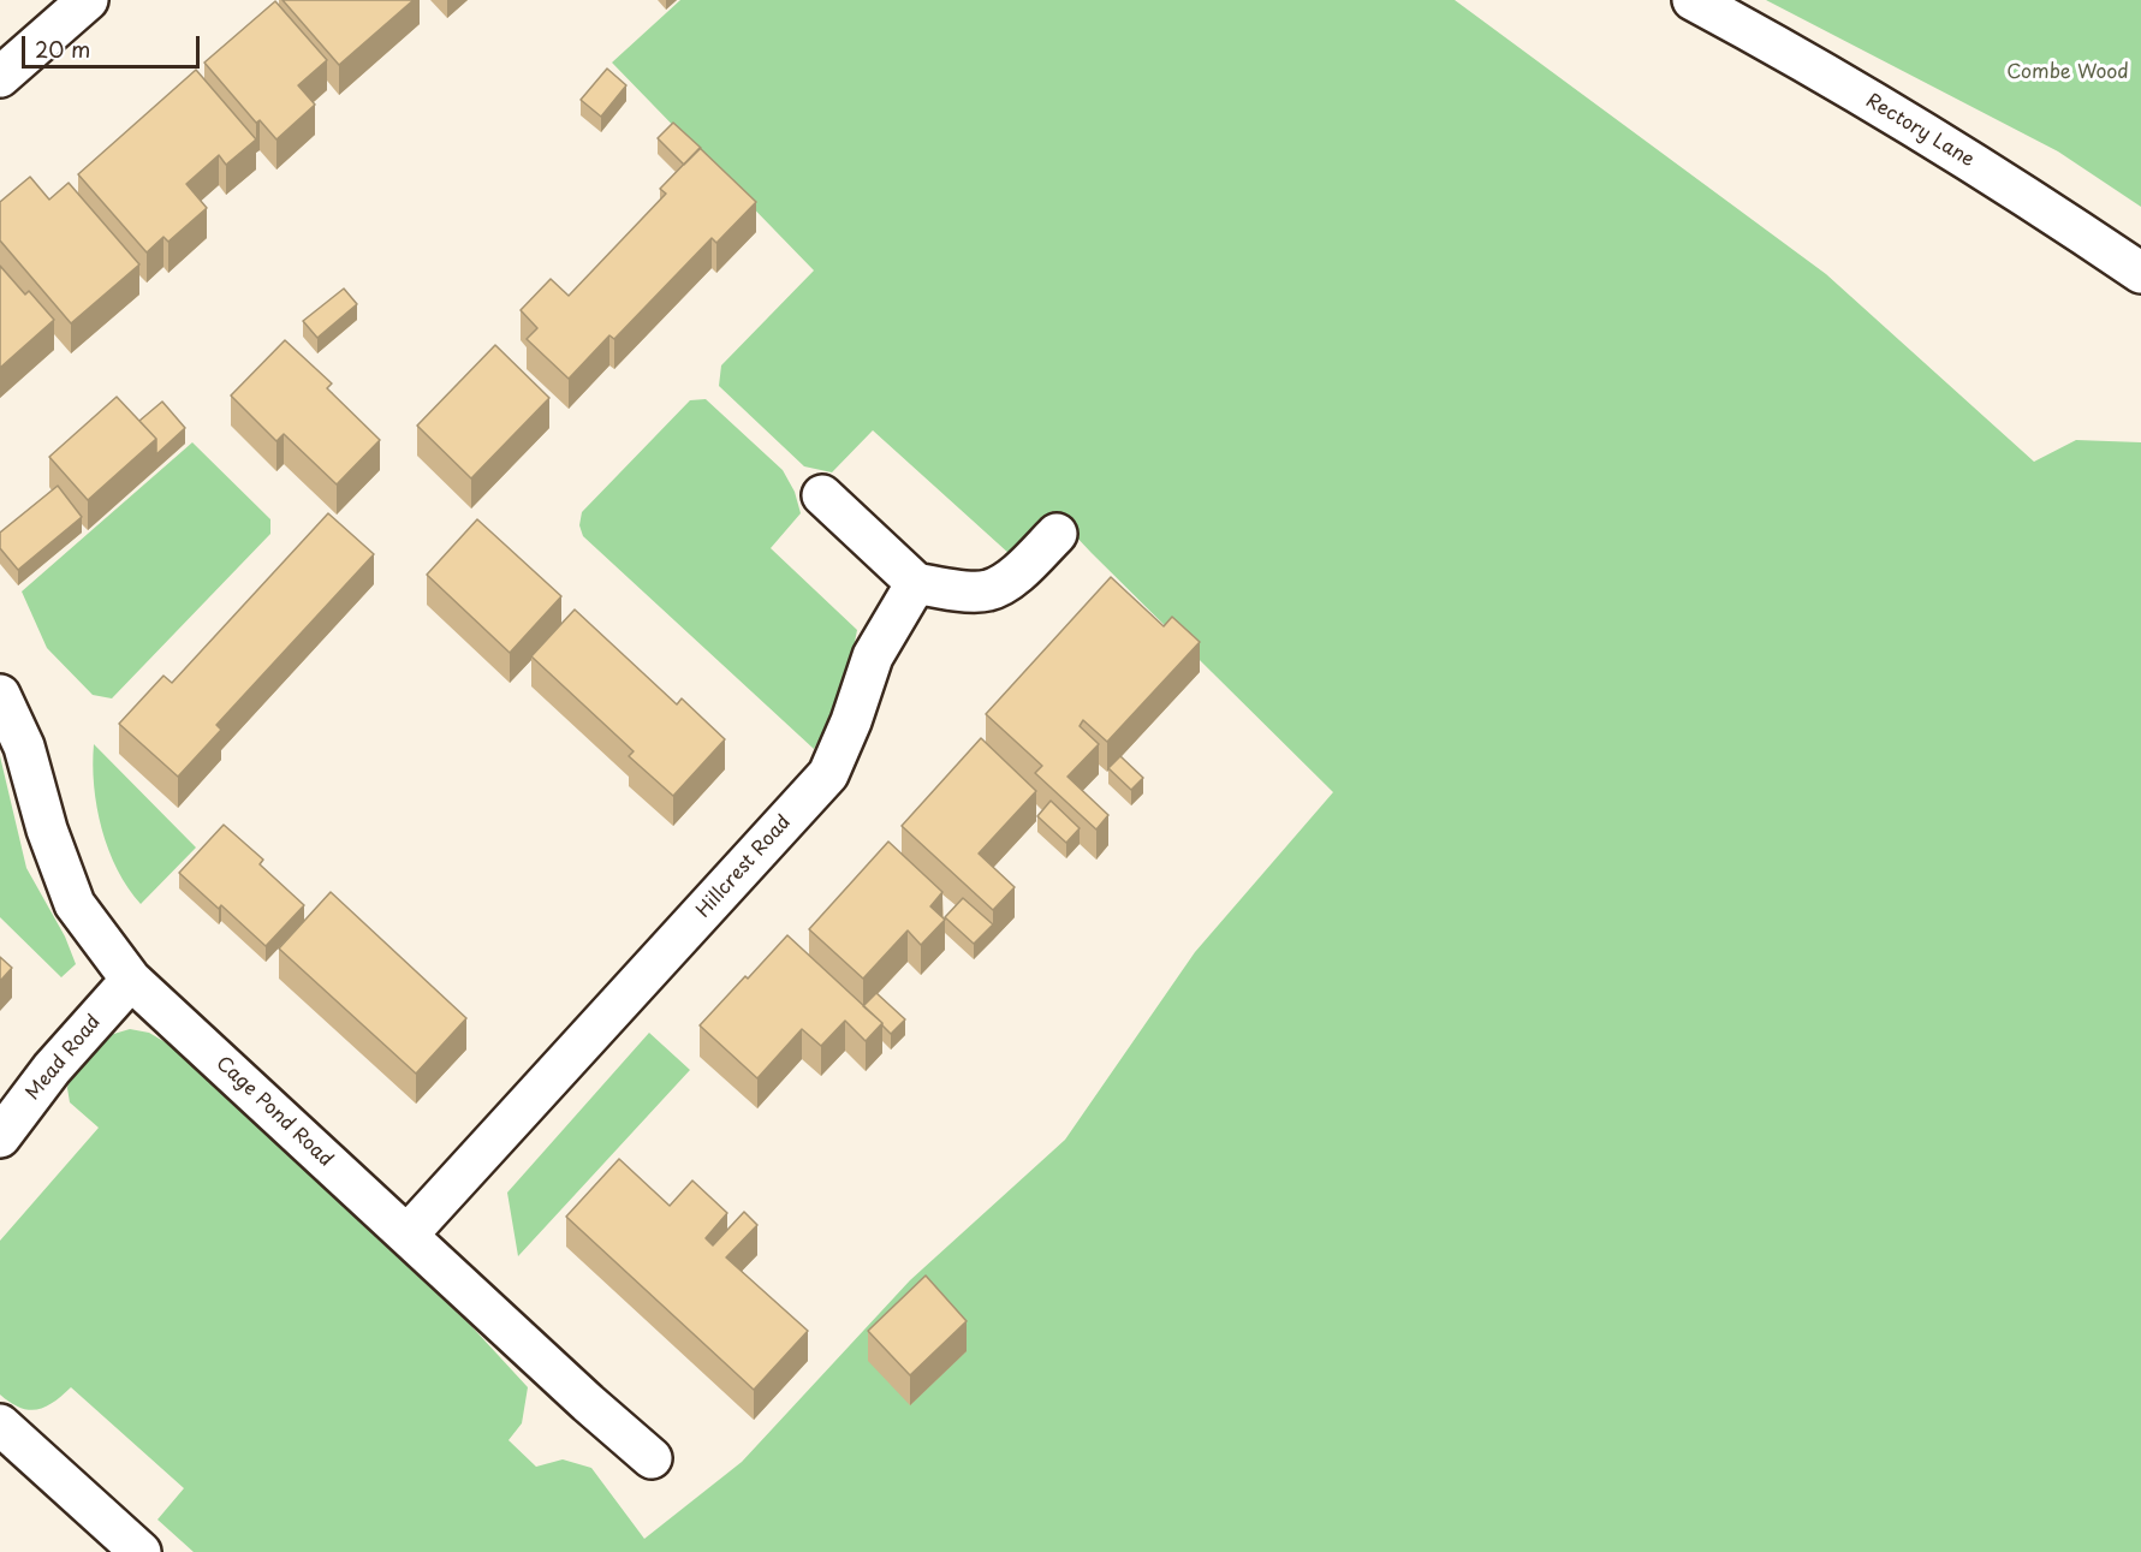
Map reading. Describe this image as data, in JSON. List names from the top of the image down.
{
  "streets": {
    "street": [
      "Rectory Lane",
      "Hillcrest Road",
      "Mead Road",
      "Cage Pond Road"
    ]
  },
  "crossings": [
    ["Hillcrest Road", "Cage Pond Road"],
    ["Mead Road", "Cage Pond Road"]
  ],
  "parks": ["Combe Wood"],
  "scale_bar": "20 m"
}
